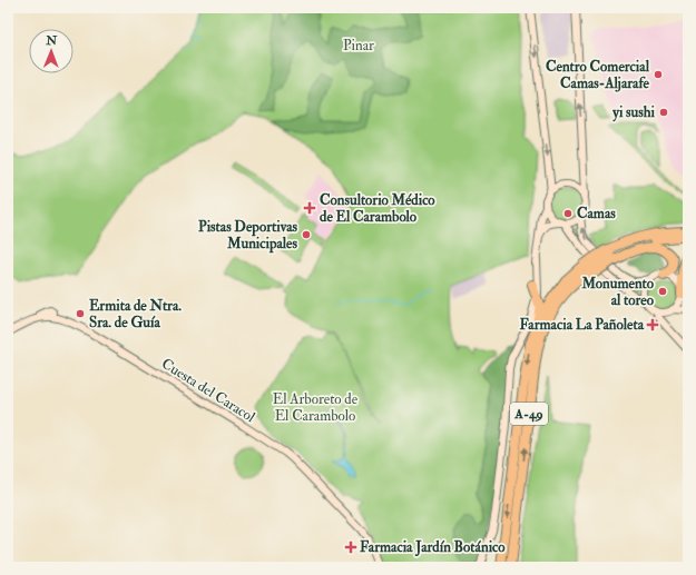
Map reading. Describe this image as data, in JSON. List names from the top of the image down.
{
  "streets": {
    "highway": ["A-49"],
    "main road": ["Cuesta del Caracol"]
  },
  "parks": ["Pinar", "El Arboreto de El Carambolo"],
  "places": {
    "other": [
      "Centro Comercial Camas-Aljarafe",
      "yi sushi",
      "Camas",
      "Pistas Deportivas Municipales",
      "Monumento al toreo",
      "Ermita de Ntra. Sra. de Guía"
    ],
    "health": ["Consultorio Médico de El Carambolo", "Farmacia La Pañoleta", "Farmacia Jardín Botánico"]
  },
  "north": "top"
}
